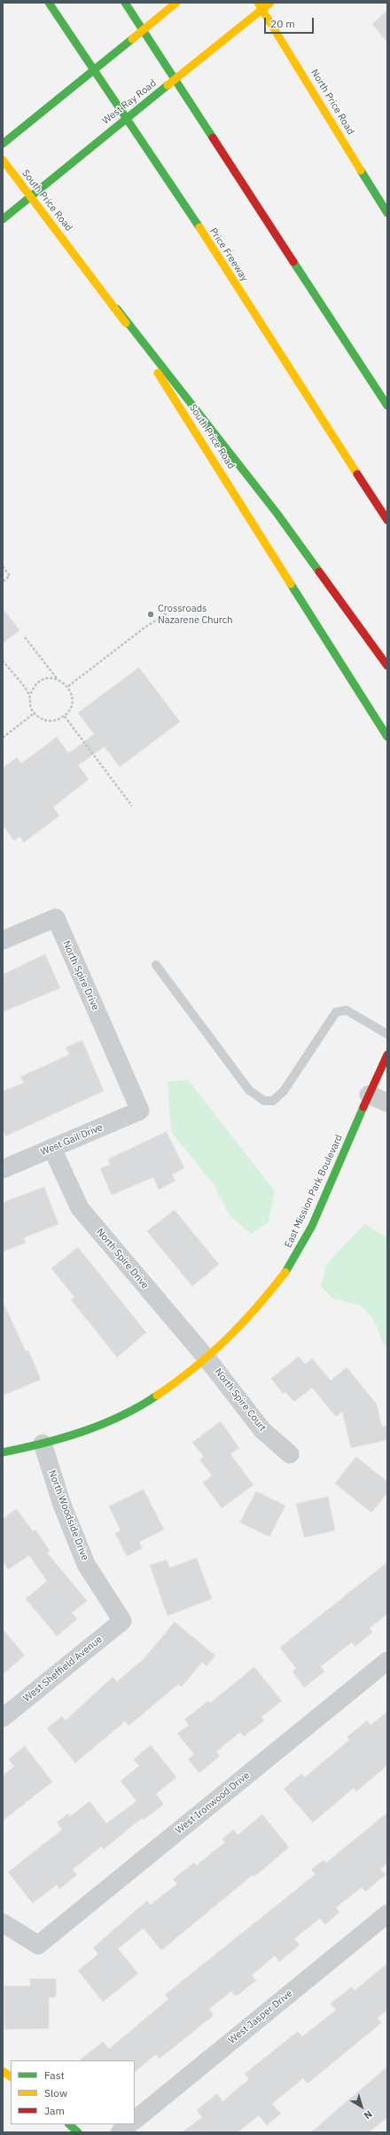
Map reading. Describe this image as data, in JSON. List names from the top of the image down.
{
  "streets": {
    "main road": [
      "West Ray Road",
      "North Price Road",
      "South Price Road",
      "Price Freeway",
      "East Mission Park Boulevard"
    ],
    "street": [
      "North Spire Drive",
      "West Gail Drive",
      "North Spire Court",
      "North Woodside Drive",
      "West Sheffield Avenue",
      "West Ironwood Drive",
      "West Jasper Drive"
    ]
  },
  "crossings": [
    ["West Ray Road", "North Price Road"],
    ["West Ray Road", "South Price Road"],
    ["North Spire Drive", "West Gail Drive"],
    ["North Spire Drive", "East Mission Park Boulevard"],
    ["North Spire Drive", "North Spire Court"],
    ["East Mission Park Boulevard", "North Spire Court"],
    ["East Mission Park Boulevard", "North Woodside Drive"],
    ["North Woodside Drive", "West Sheffield Avenue"]
  ],
  "places": ["Crossroads Nazarene Church"],
  "legend": ["Fast", "Slow", "Jam"],
  "scale_bar": "20 m",
  "north": "bottom right"
}
